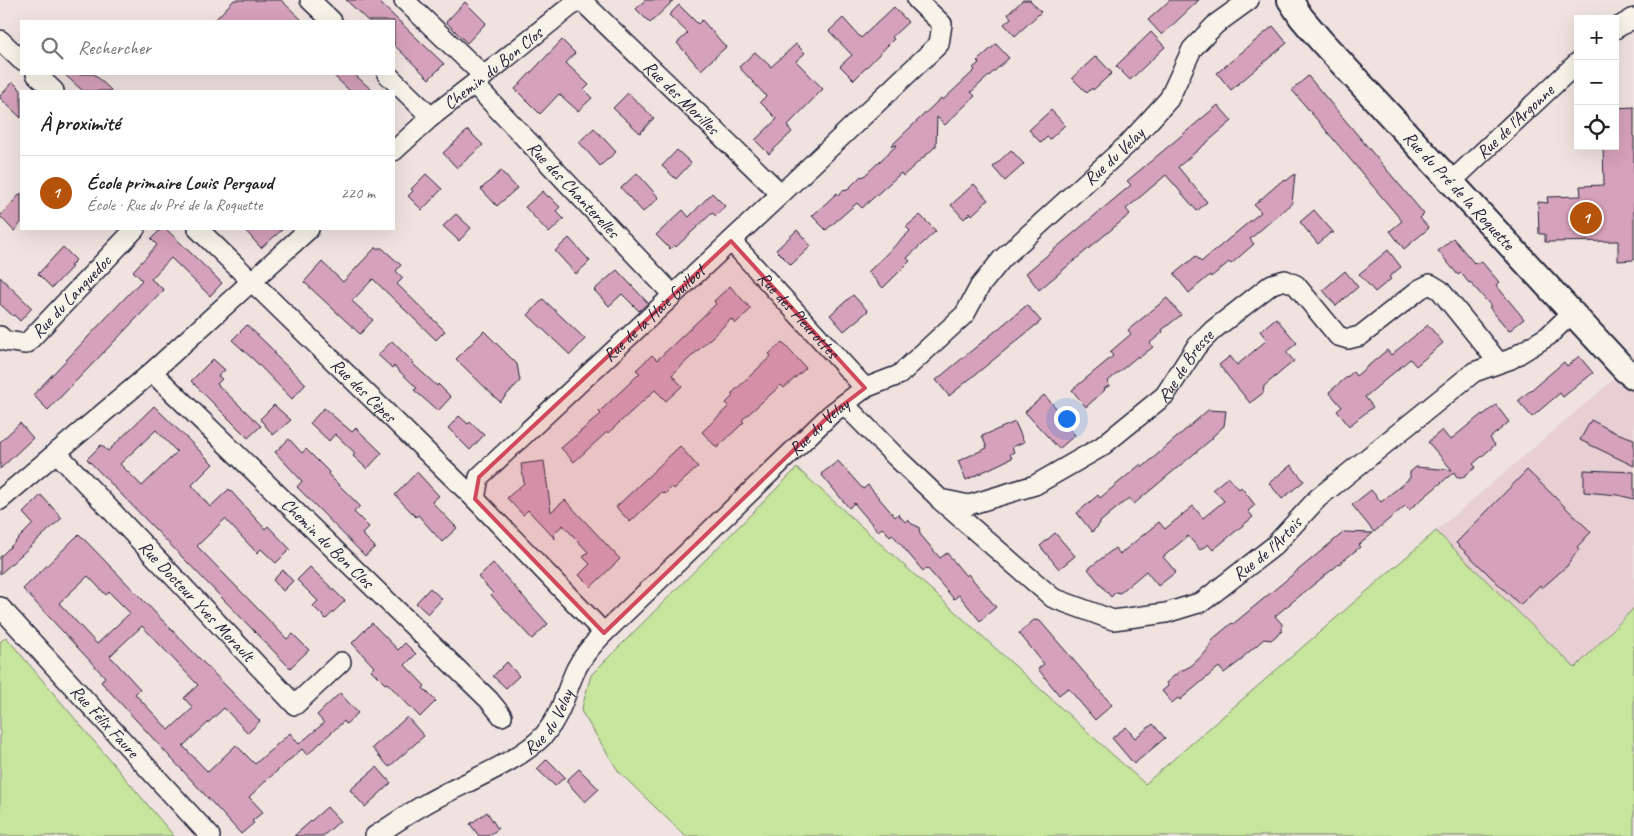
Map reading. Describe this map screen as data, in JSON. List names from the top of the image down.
{
  "streets": {
    "street": [
      "Chemin du Bon Clos",
      "Rue des Morilles",
      "Rue de l'Argonne",
      "Rue du Velay",
      "Rue des Chanterelles",
      "Rue du Pré de la Roquette",
      "Rue du Languedoc",
      "Rue de la Haie Guilbot",
      "Rue des Pleurottes",
      "Rue de Bresse",
      "Rue des Cèpes",
      "Rue de l'Artois",
      "Rue Docteur Yves Morault",
      "Rue Félix Faure"
    ]
  },
  "crossings": [
    ["Chemin du Bon Clos", "Rue des Morilles"],
    ["Chemin du Bon Clos", "Rue des Chanterelles"],
    ["Rue des Morilles", "Rue de la Haie Guilbot"],
    ["Rue de l'Argonne", "Rue du Pré de la Roquette"],
    ["Rue du Velay", "Rue des Pleurottes"],
    ["Rue des Chanterelles", "Rue de la Haie Guilbot"],
    ["Rue du Pré de la Roquette", "Rue de l'Artois"],
    ["Rue de la Haie Guilbot", "Rue des Pleurottes"],
    ["Rue de la Haie Guilbot", "Rue des Cèpes"],
    ["Rue de Bresse", "Rue de l'Artois"]
  ],
  "page": {
    "map_buttons": ["+", "−"],
    "search": "Rechercher",
    "heading": "À proximité",
    "list": [
      {
        "mark": "1",
        "name": "École primaire Louis Pergaud",
        "note": "École · Rue du Pré de la Roquette",
        "value": "220 m"
      }
    ],
    "pins": "1"
  }
}
